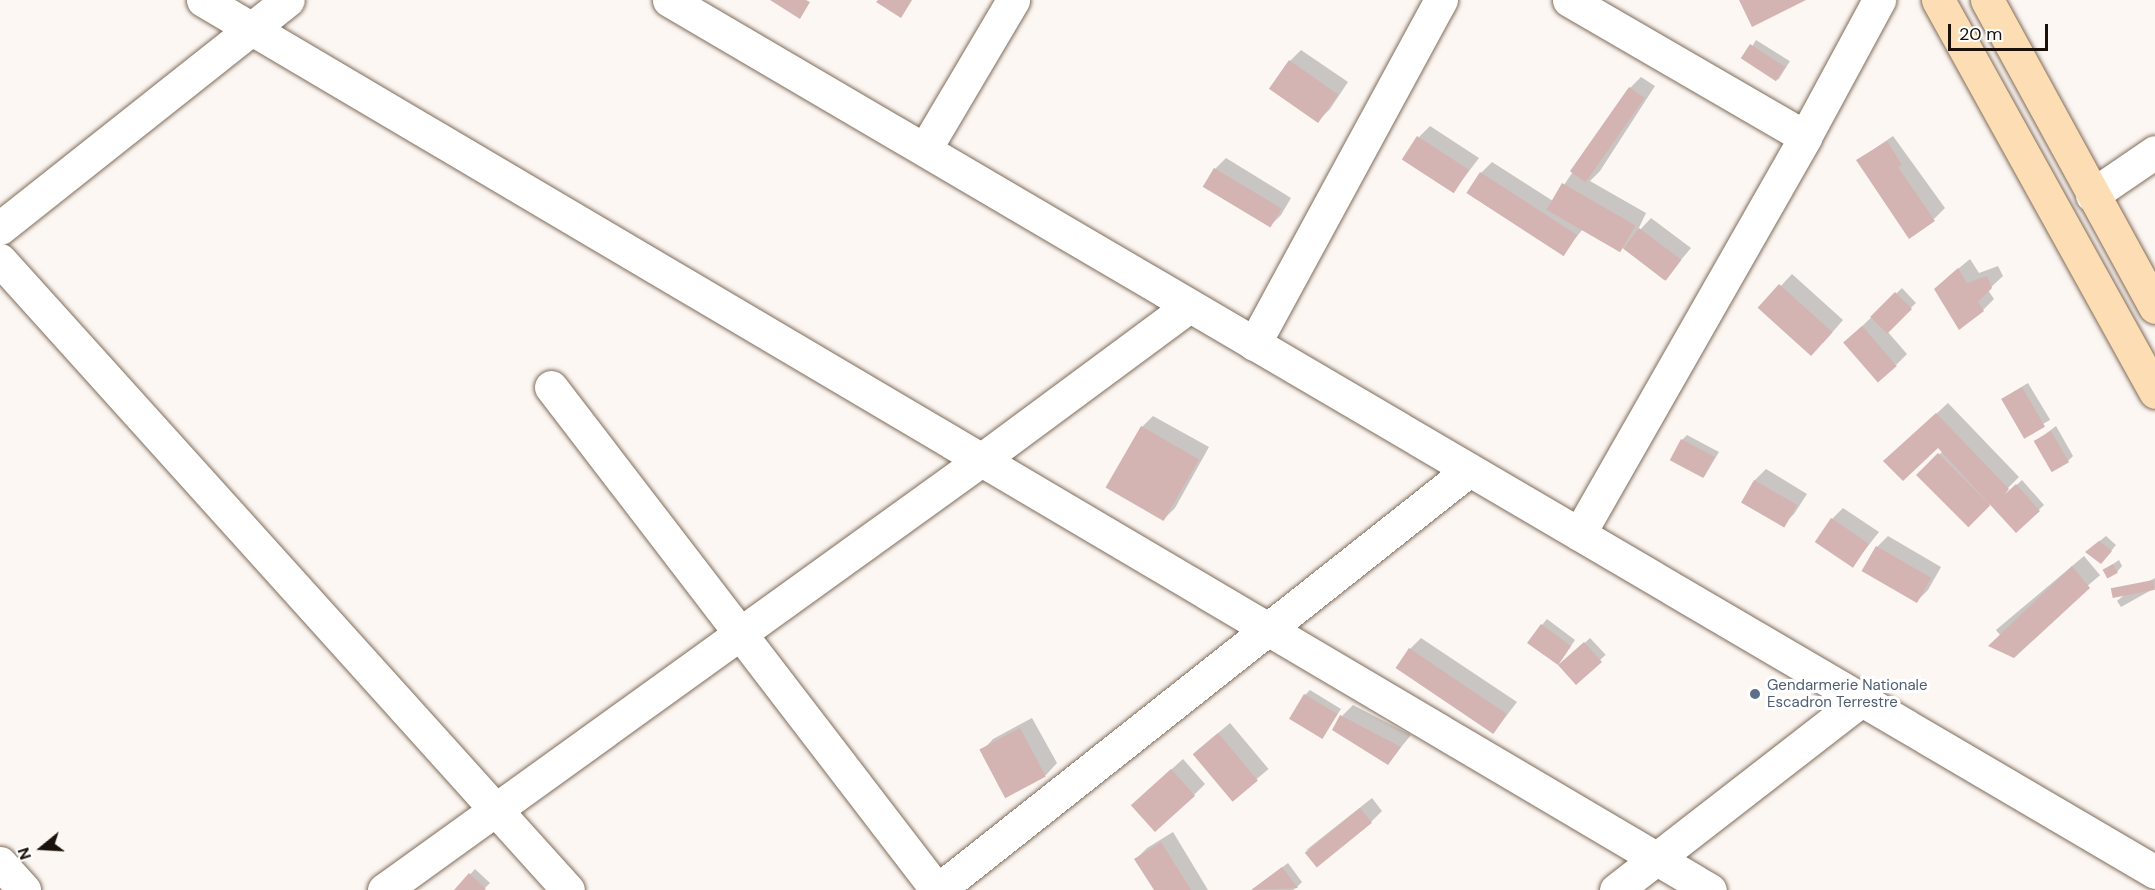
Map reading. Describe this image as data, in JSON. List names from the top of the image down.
{
  "places": ["Gendarmerie Nationale Escadron Terrestre"],
  "scale_bar": "20 m",
  "north": "left"
}
